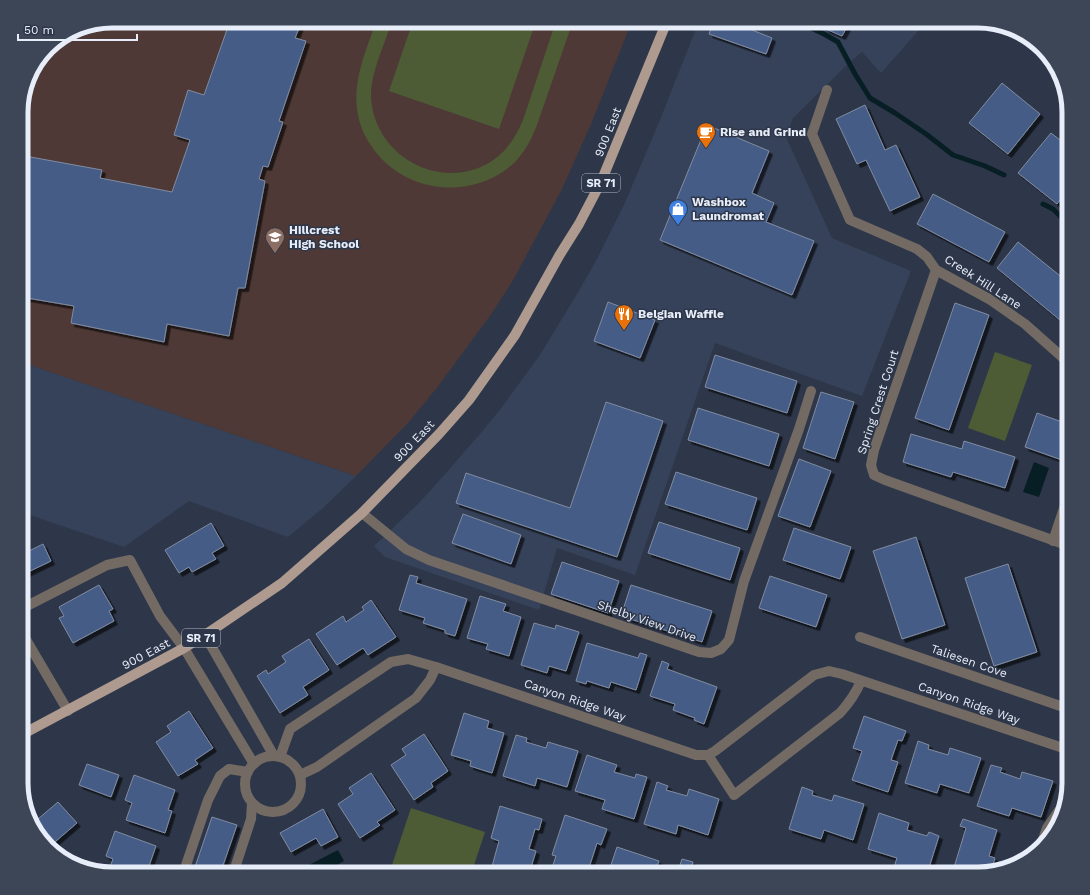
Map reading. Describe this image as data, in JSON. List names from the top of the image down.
{
  "streets": {
    "main road": ["900 East", "SR 71"],
    "street": [
      "Creek Hill Lane",
      "Spring Crest Court",
      "Shelby View Drive",
      "Taliesen Cove",
      "Canyon Ridge Way"
    ]
  },
  "crossings": [
    ["900 East", "Shelby View Drive"],
    ["Creek Hill Lane", "Spring Crest Court"]
  ],
  "places": {
    "cafe": ["Rise and Grind"],
    "shop": ["Washbox Laundromat"],
    "school or university": ["Hillcrest High School"],
    "restaurant": ["Belgian Waffle"]
  },
  "scale_bar": "50 m"
}
